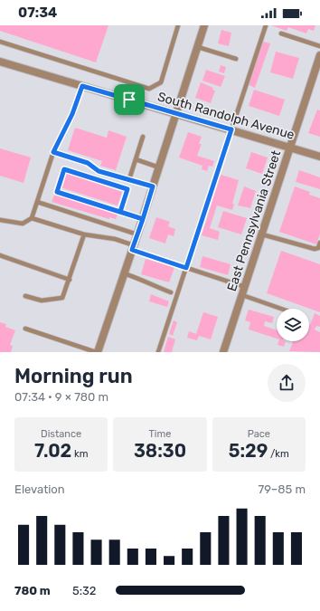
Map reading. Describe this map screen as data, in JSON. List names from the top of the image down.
{
  "streets": {
    "street": ["South Randolph Avenue", "East Pennsylvania Street"]
  },
  "crossings": [
    ["South Randolph Avenue", "East Pennsylvania Street"]
  ],
  "page": {
    "status": "07:34",
    "heading": ["Morning run", "07:34 · 9 × 780 m"],
    "stats": [
      ["Distance", "7.02 km"],
      ["Time", "38:30"],
      ["Pace", "5:29 /km"]
    ],
    "chart": ["Elevation", "79–85 m"],
    "list": [
      {
        "name": "780 m",
        "note": "5:32"
      }
    ]
  }
}
